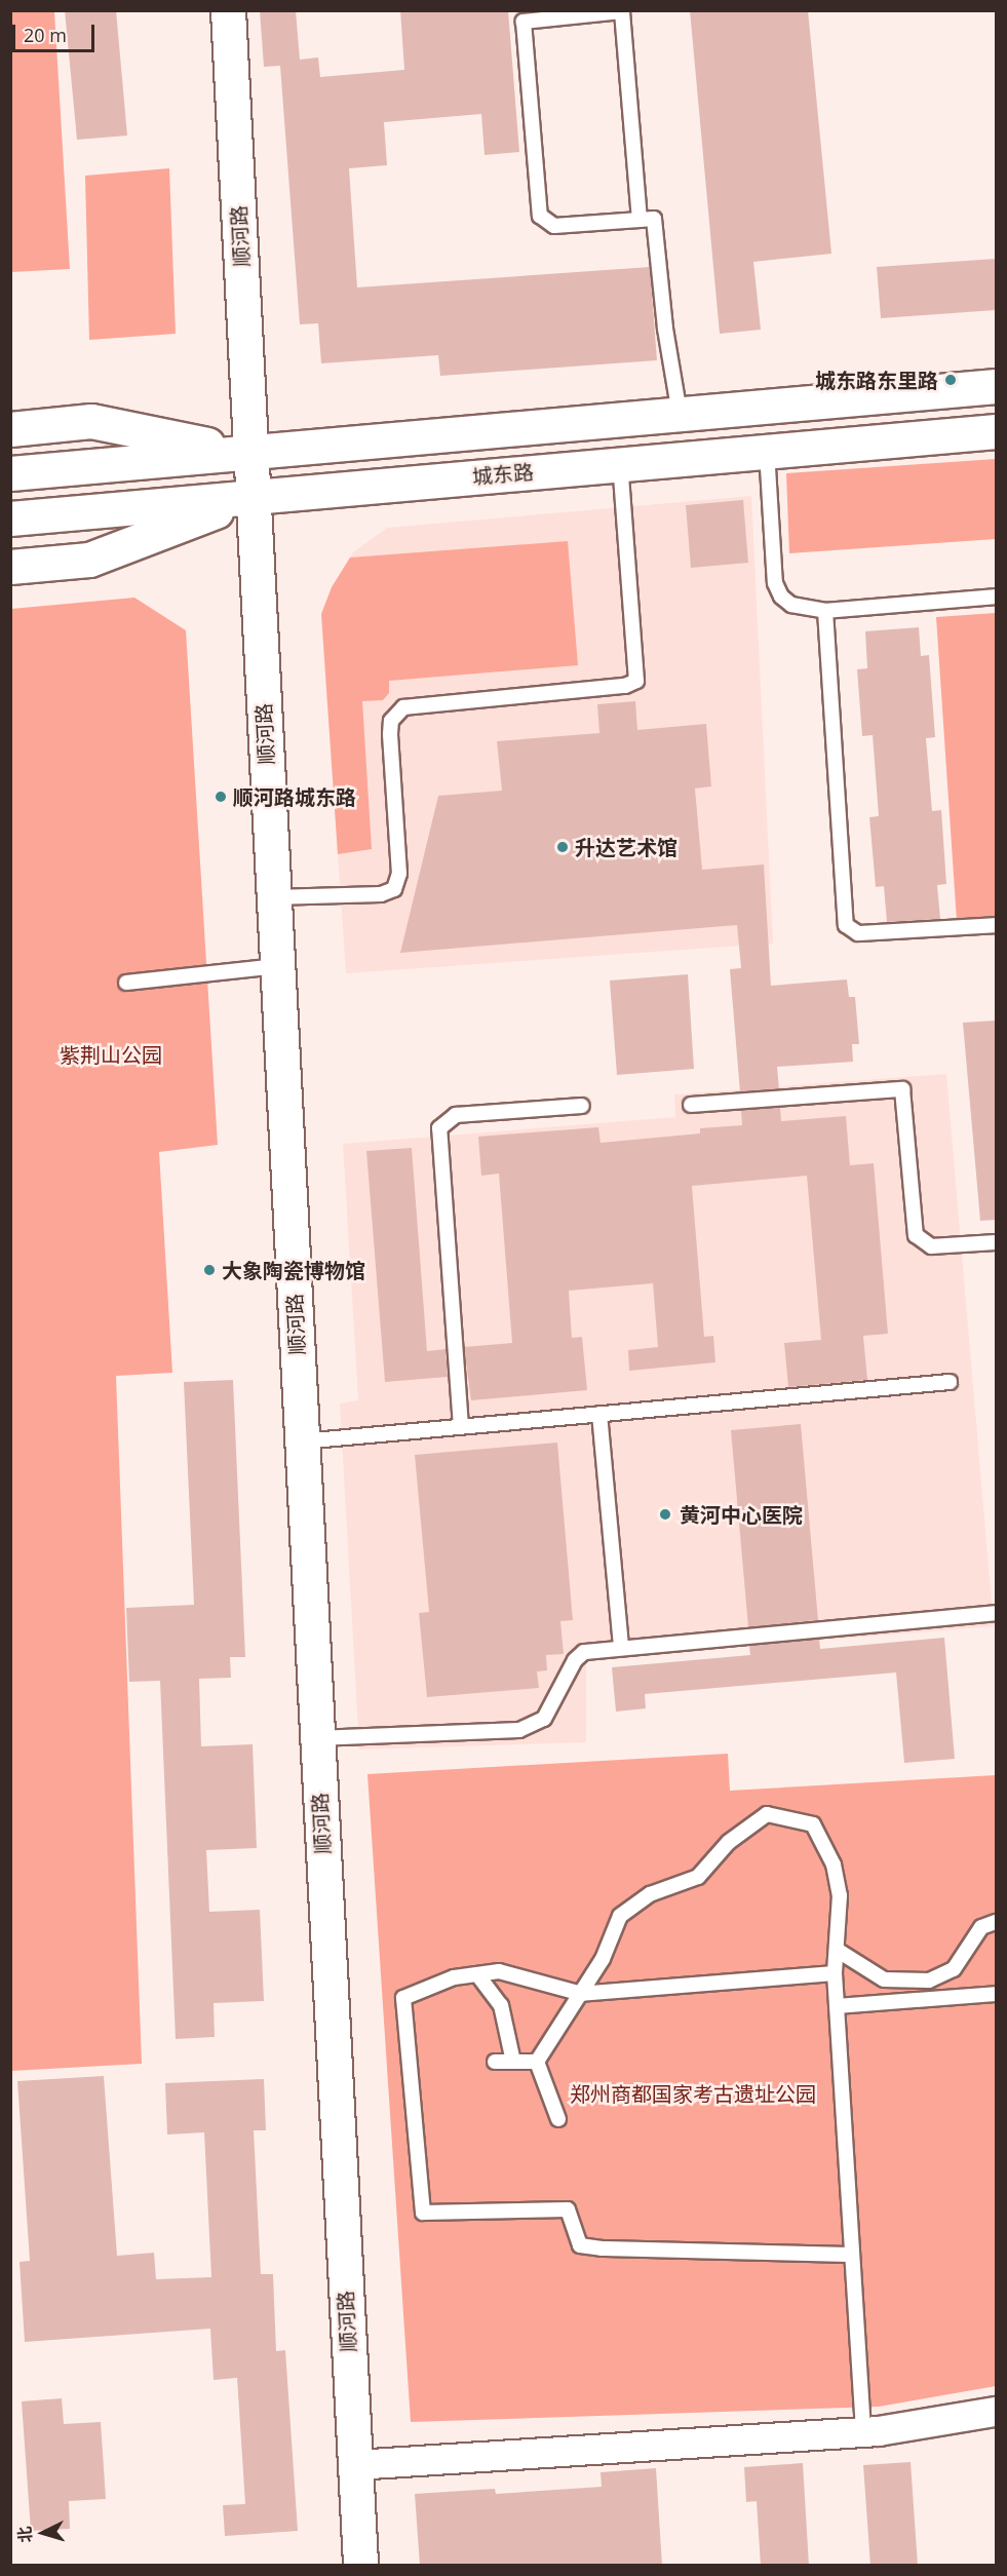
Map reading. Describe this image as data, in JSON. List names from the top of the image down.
{
  "streets": {
    "street": ["顺河路", "城东路"]
  },
  "crossings": [
    ["顺河路", "城东路"]
  ],
  "parks": ["紫荆山公园", "郑州商都国家考古遗址公园"],
  "places": [
    "城东路东里路",
    "顺河路城东路",
    "升达艺术馆",
    "大象陶瓷博物馆",
    "黄河中心医院"
  ],
  "scale_bar": "20 m",
  "north": "left"
}
